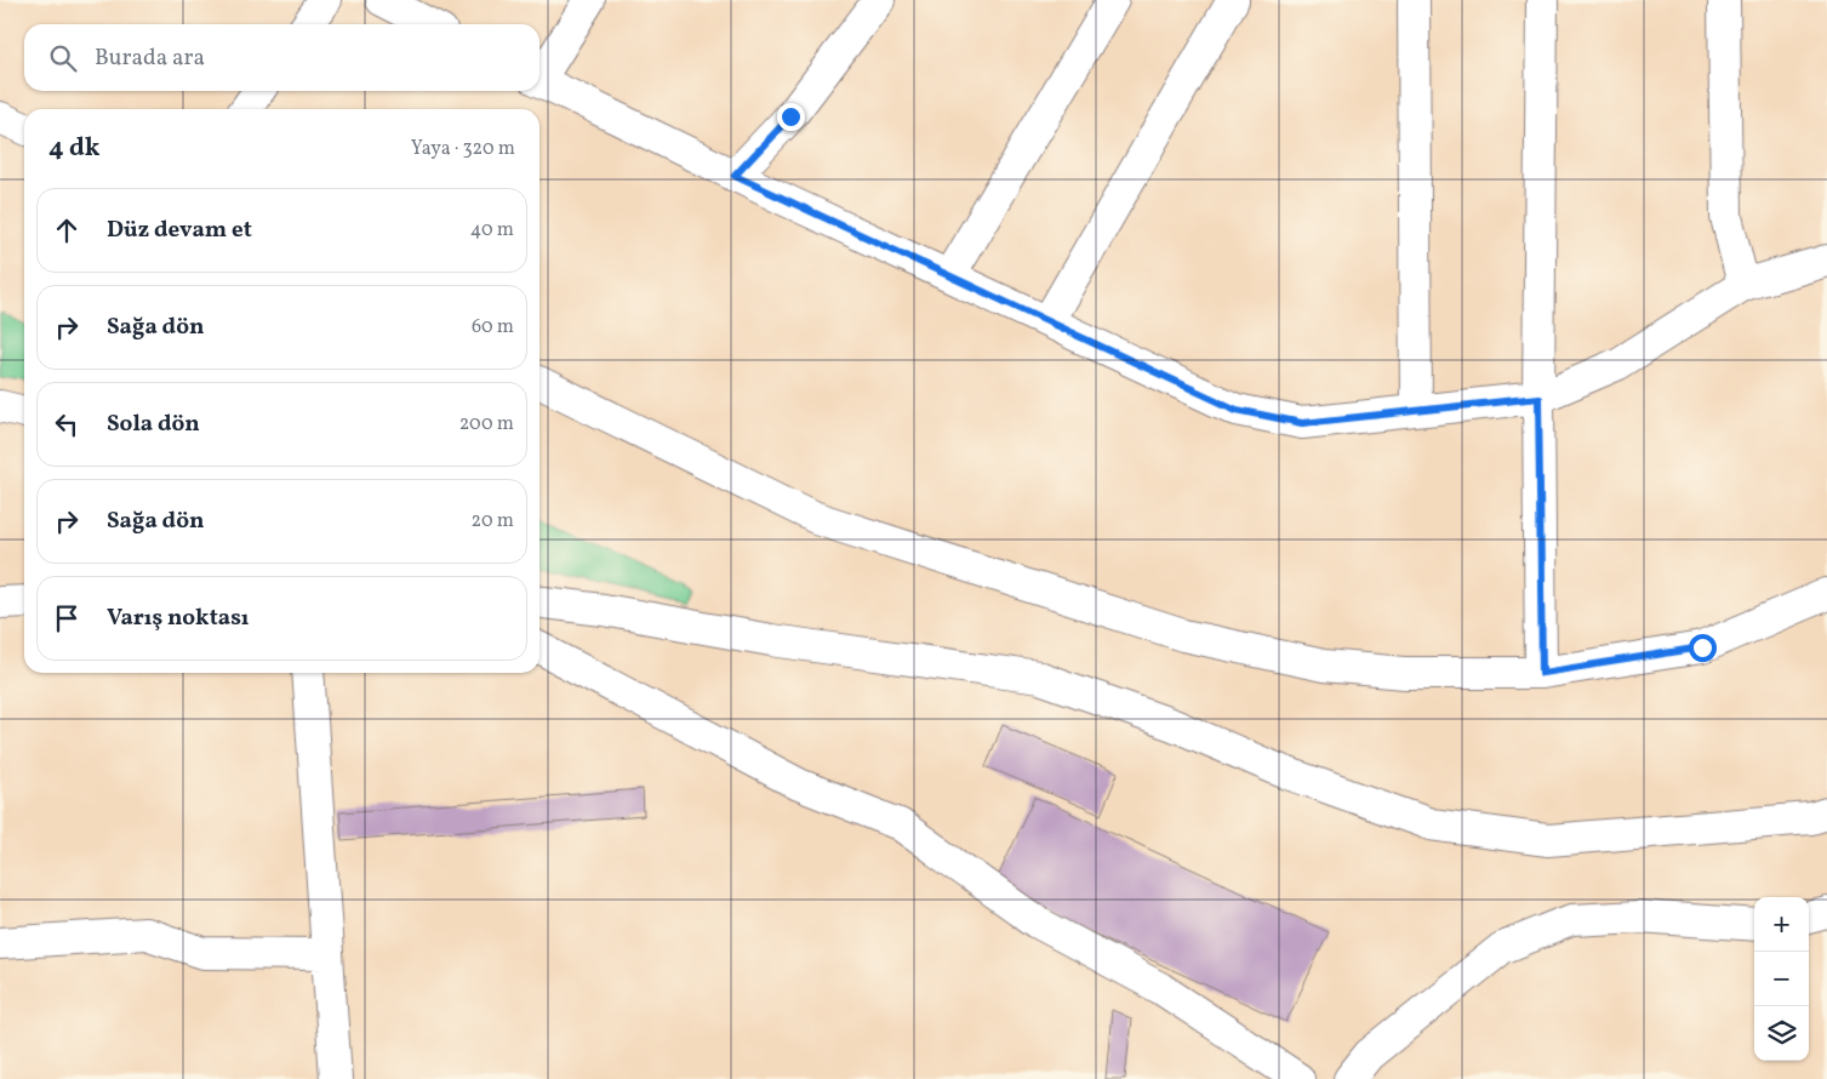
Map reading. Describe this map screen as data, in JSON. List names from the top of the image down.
{
  "page": {
    "search": "Burada ara",
    "heading": ["4 dk", "Yaya · 320 m"],
    "list": [
      ["Düz devam et", "40 m"],
      ["Sağa dön", "60 m"],
      ["Sola dön", "200 m"],
      ["Sağa dön", "20 m"],
      "Varış noktası"
    ],
    "map_buttons": ["+", "−"]
  }
}
